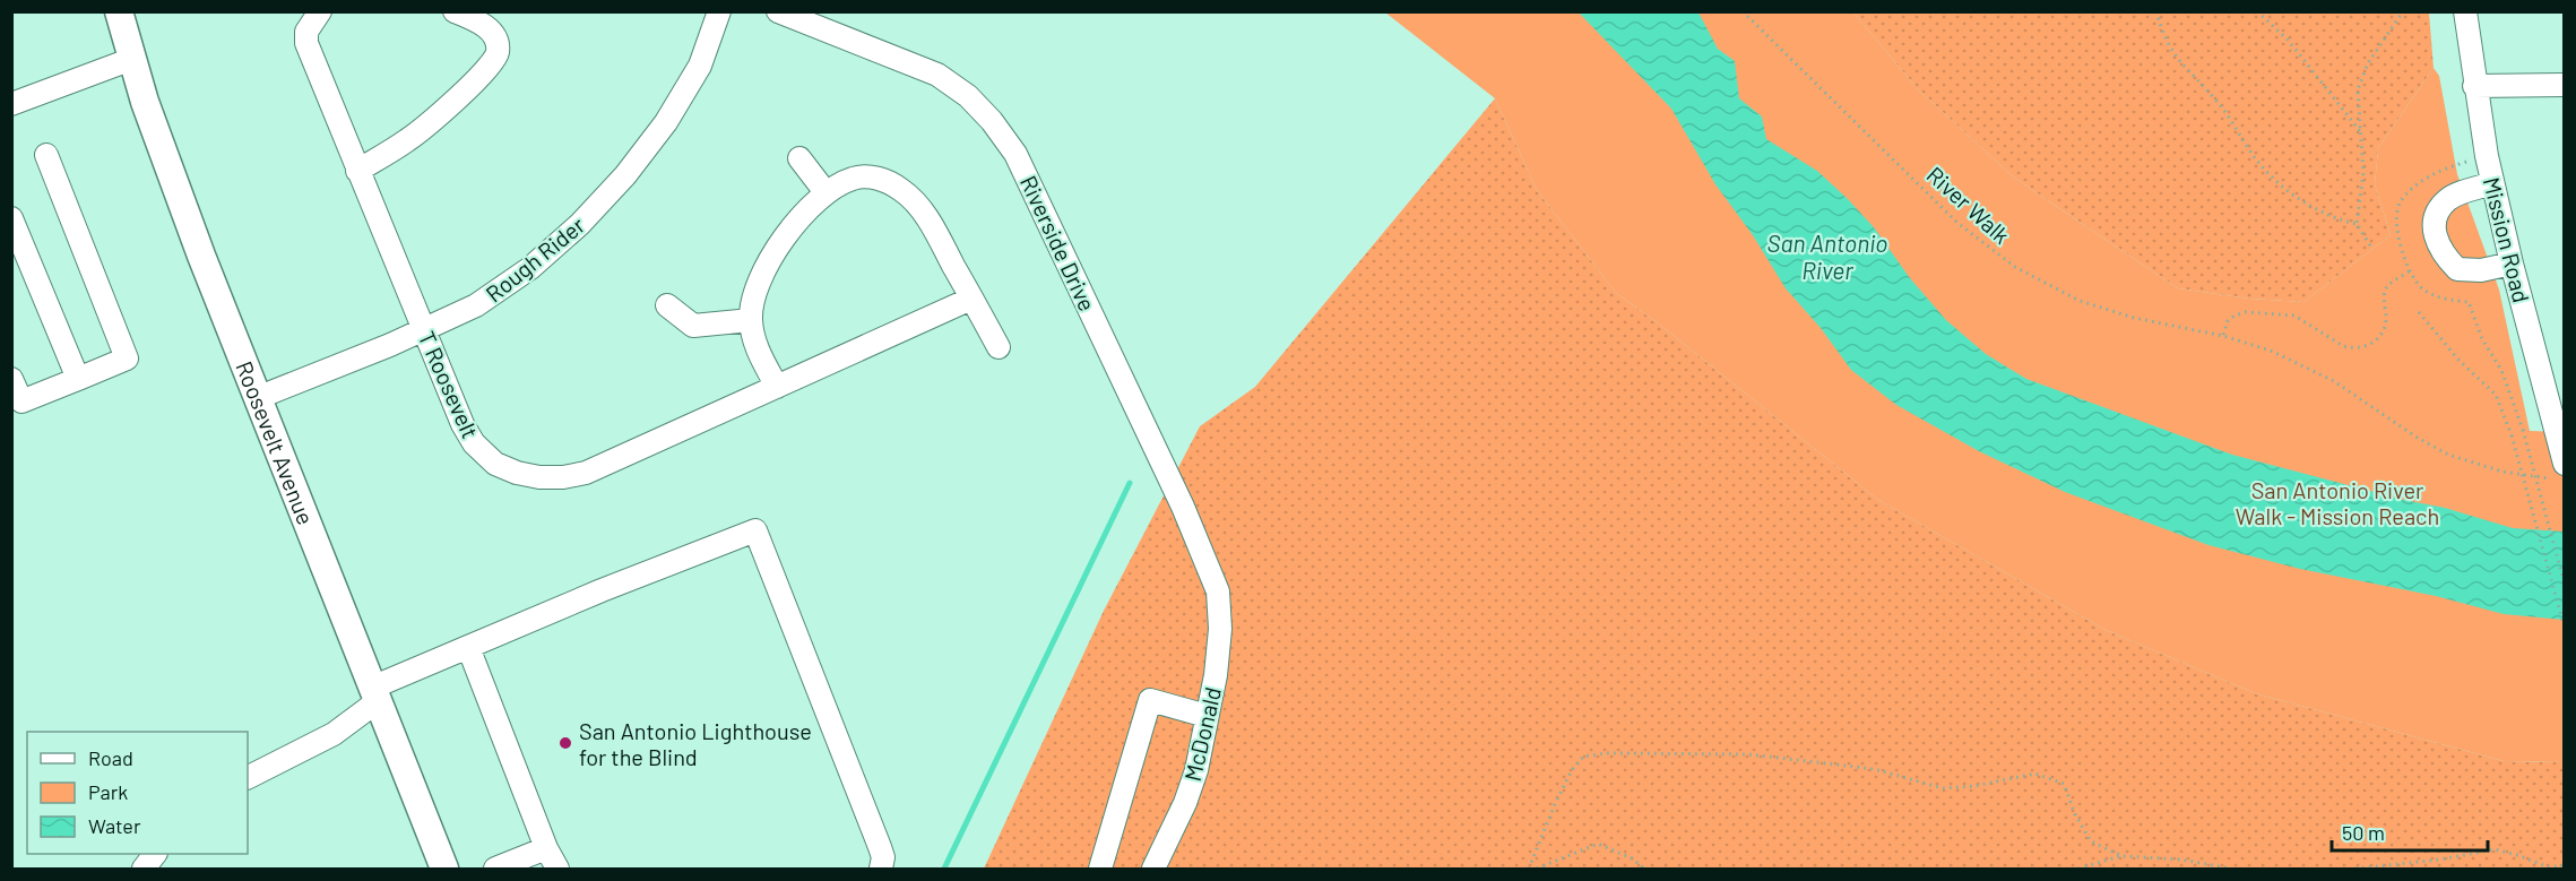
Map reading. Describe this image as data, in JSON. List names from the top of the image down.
{
  "streets": {
    "main road": ["Roosevelt Avenue"],
    "street": [
      "Mission Road",
      "Riverside Drive",
      "Rough Rider",
      "T Roosevelt",
      "McDonald"
    ],
    "path": ["River Walk"]
  },
  "crossings": [
    ["River Walk", "Mission Road"],
    ["Riverside Drive", "McDonald"],
    ["Rough Rider", "T Roosevelt"],
    ["Rough Rider", "Roosevelt Avenue"]
  ],
  "water": ["San Antonio River"],
  "parks": ["San Antonio River Walk - Mission Reach"],
  "places": ["San Antonio Lighthouse for the Blind"],
  "legend": ["Road", "Park", "Water"],
  "scale_bar": "50 m"
}
